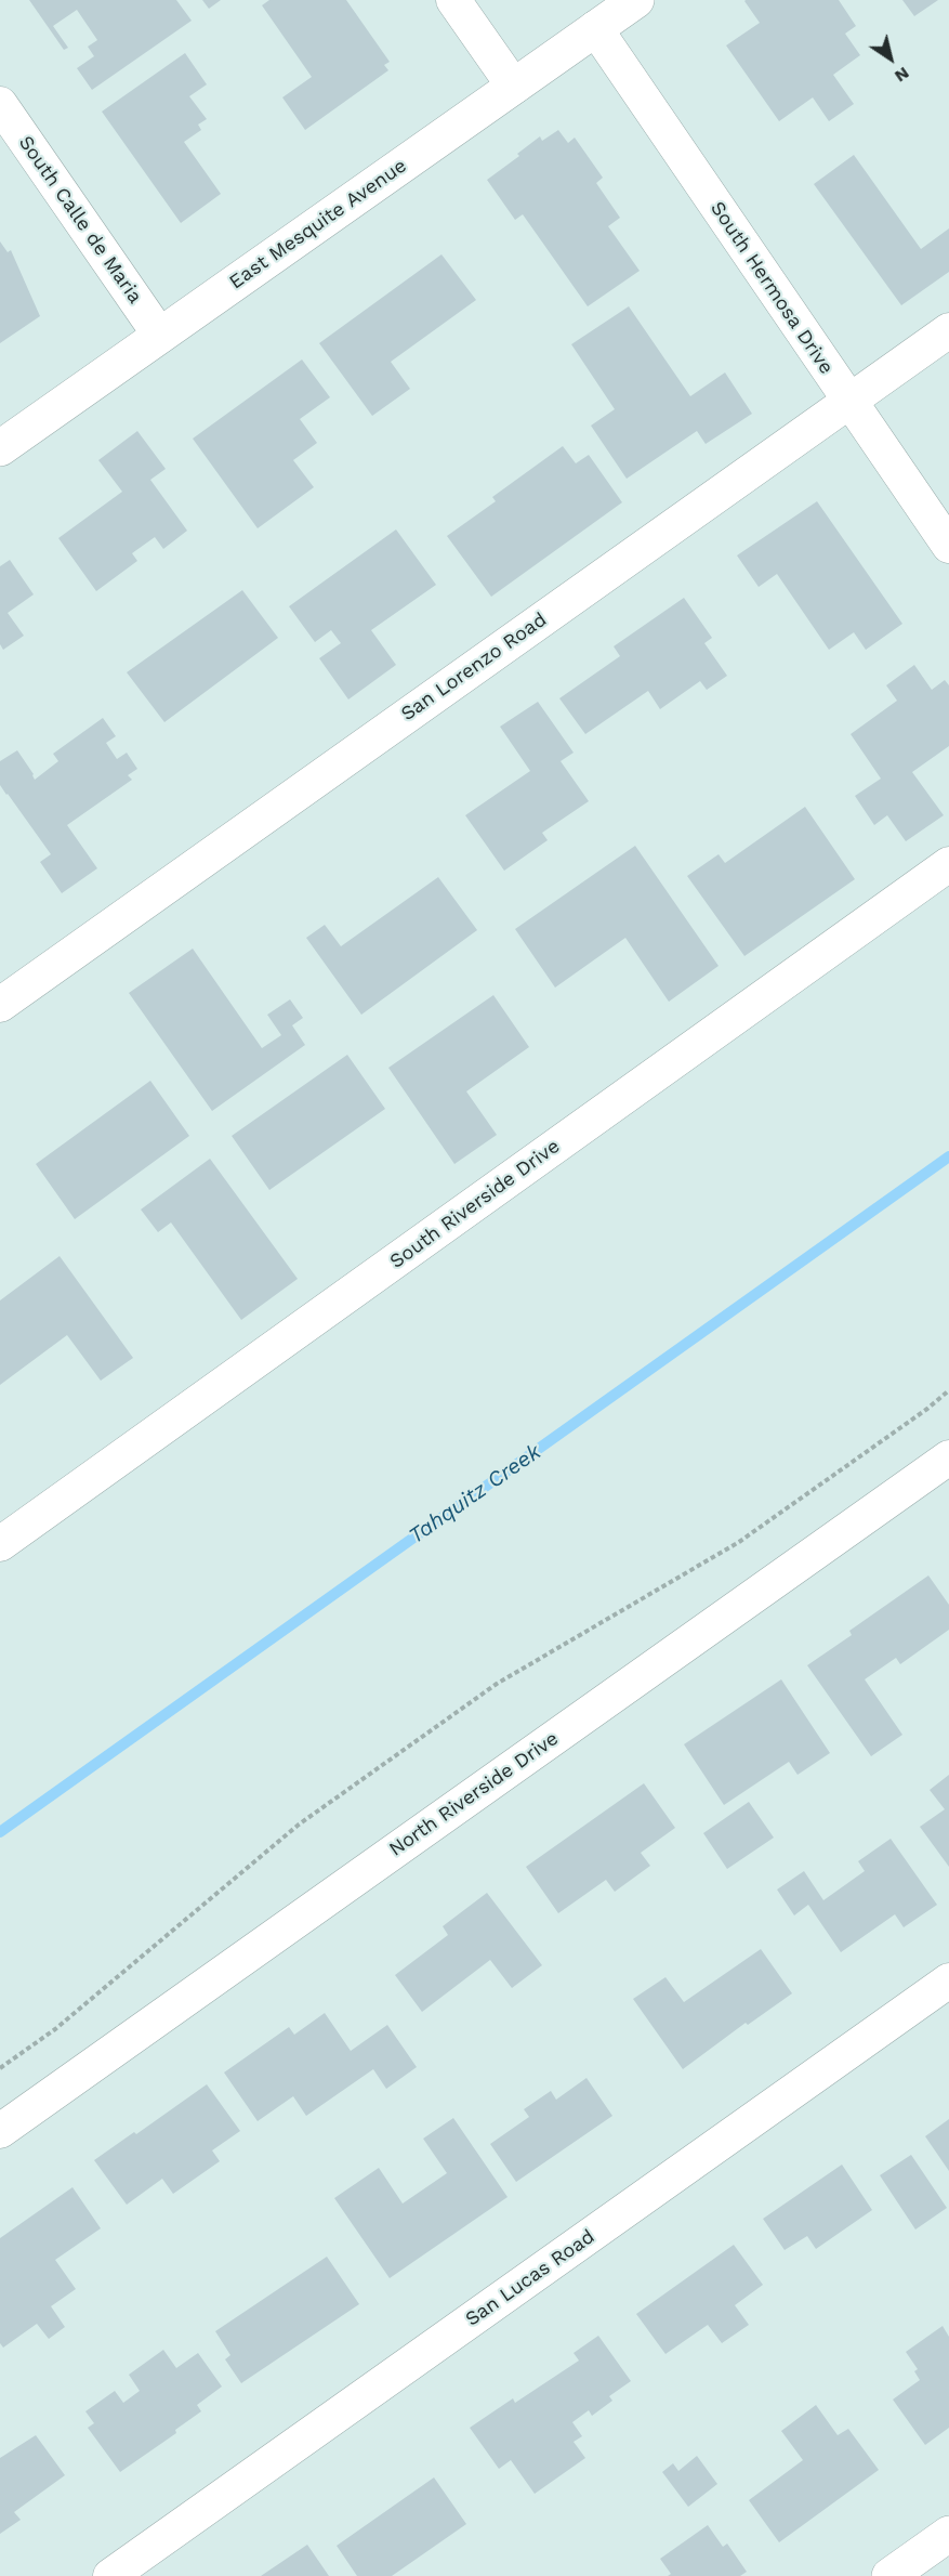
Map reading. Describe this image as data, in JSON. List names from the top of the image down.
{
  "streets": {
    "street": [
      "South Calle de Maria",
      "East Mesquite Avenue",
      "South Hermosa Drive",
      "San Lorenzo Road",
      "South Riverside Drive",
      "North Riverside Drive",
      "San Lucas Road"
    ]
  },
  "crossings": [
    ["South Calle de Maria", "East Mesquite Avenue"],
    ["East Mesquite Avenue", "South Hermosa Drive"],
    ["South Hermosa Drive", "San Lorenzo Road"]
  ],
  "water": ["Tahquitz Creek"],
  "north": "bottom right"
}
